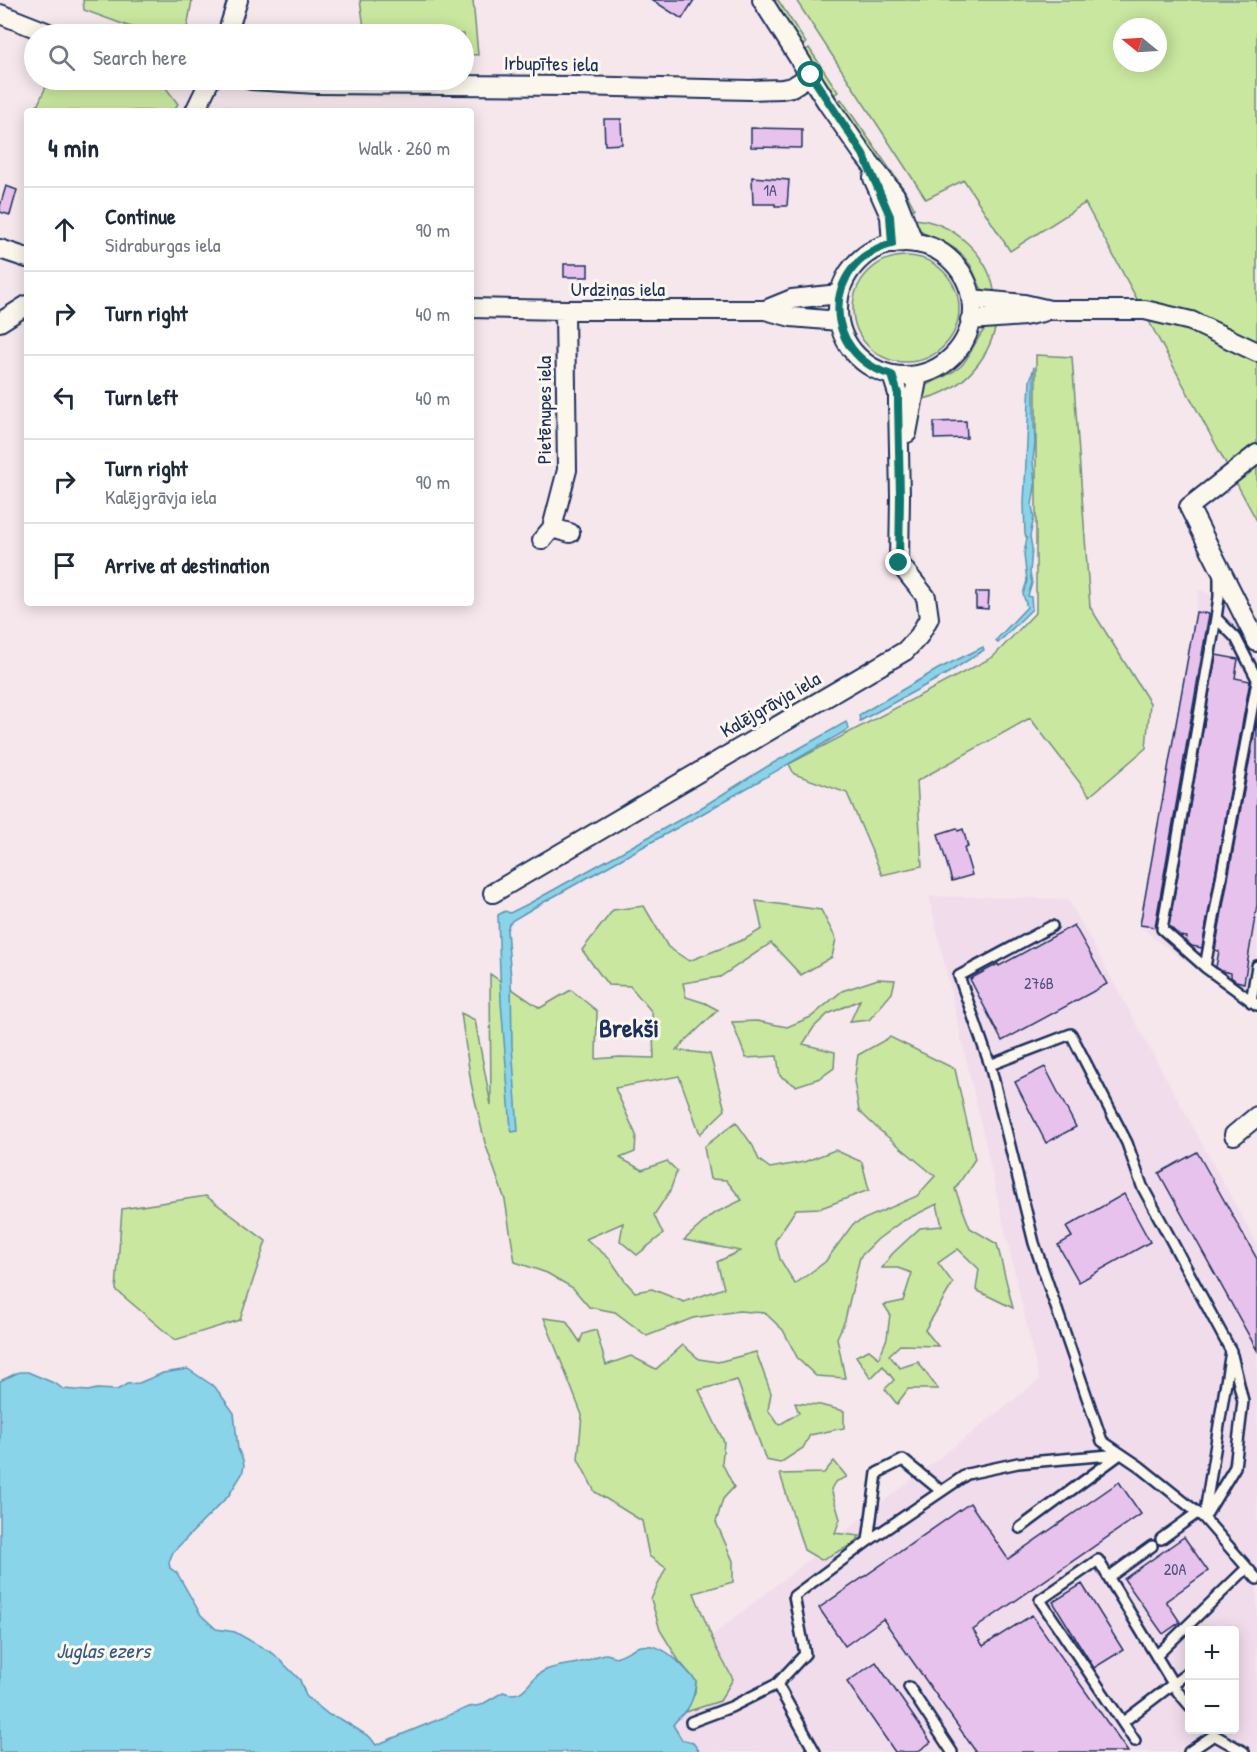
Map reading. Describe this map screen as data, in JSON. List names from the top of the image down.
{
  "streets": {
    "street": [
      "Irbupītes iela",
      "Urdziņas iela",
      "Pietēnupes iela",
      "Kalējgrāvja iela"
    ]
  },
  "crossings": [
    ["Urdziņas iela", "Pietēnupes iela"],
    ["Urdziņas iela", "Kalējgrāvja iela"]
  ],
  "districts": ["Brekši"],
  "water": ["Juglas ezers"],
  "house_numbers": ["1A", "276B", "20A"],
  "north": "left",
  "page": {
    "search": "Search here",
    "heading": ["4 min", "Walk · 260 m"],
    "list": [
      ["Continue", "Sidraburgas iela", "90 m"],
      ["Turn right", "40 m"],
      ["Turn left", "40 m"],
      ["Turn right", "Kalējgrāvja iela", "90 m"],
      "Arrive at destination"
    ],
    "map_buttons": ["+", "−"]
  }
}
